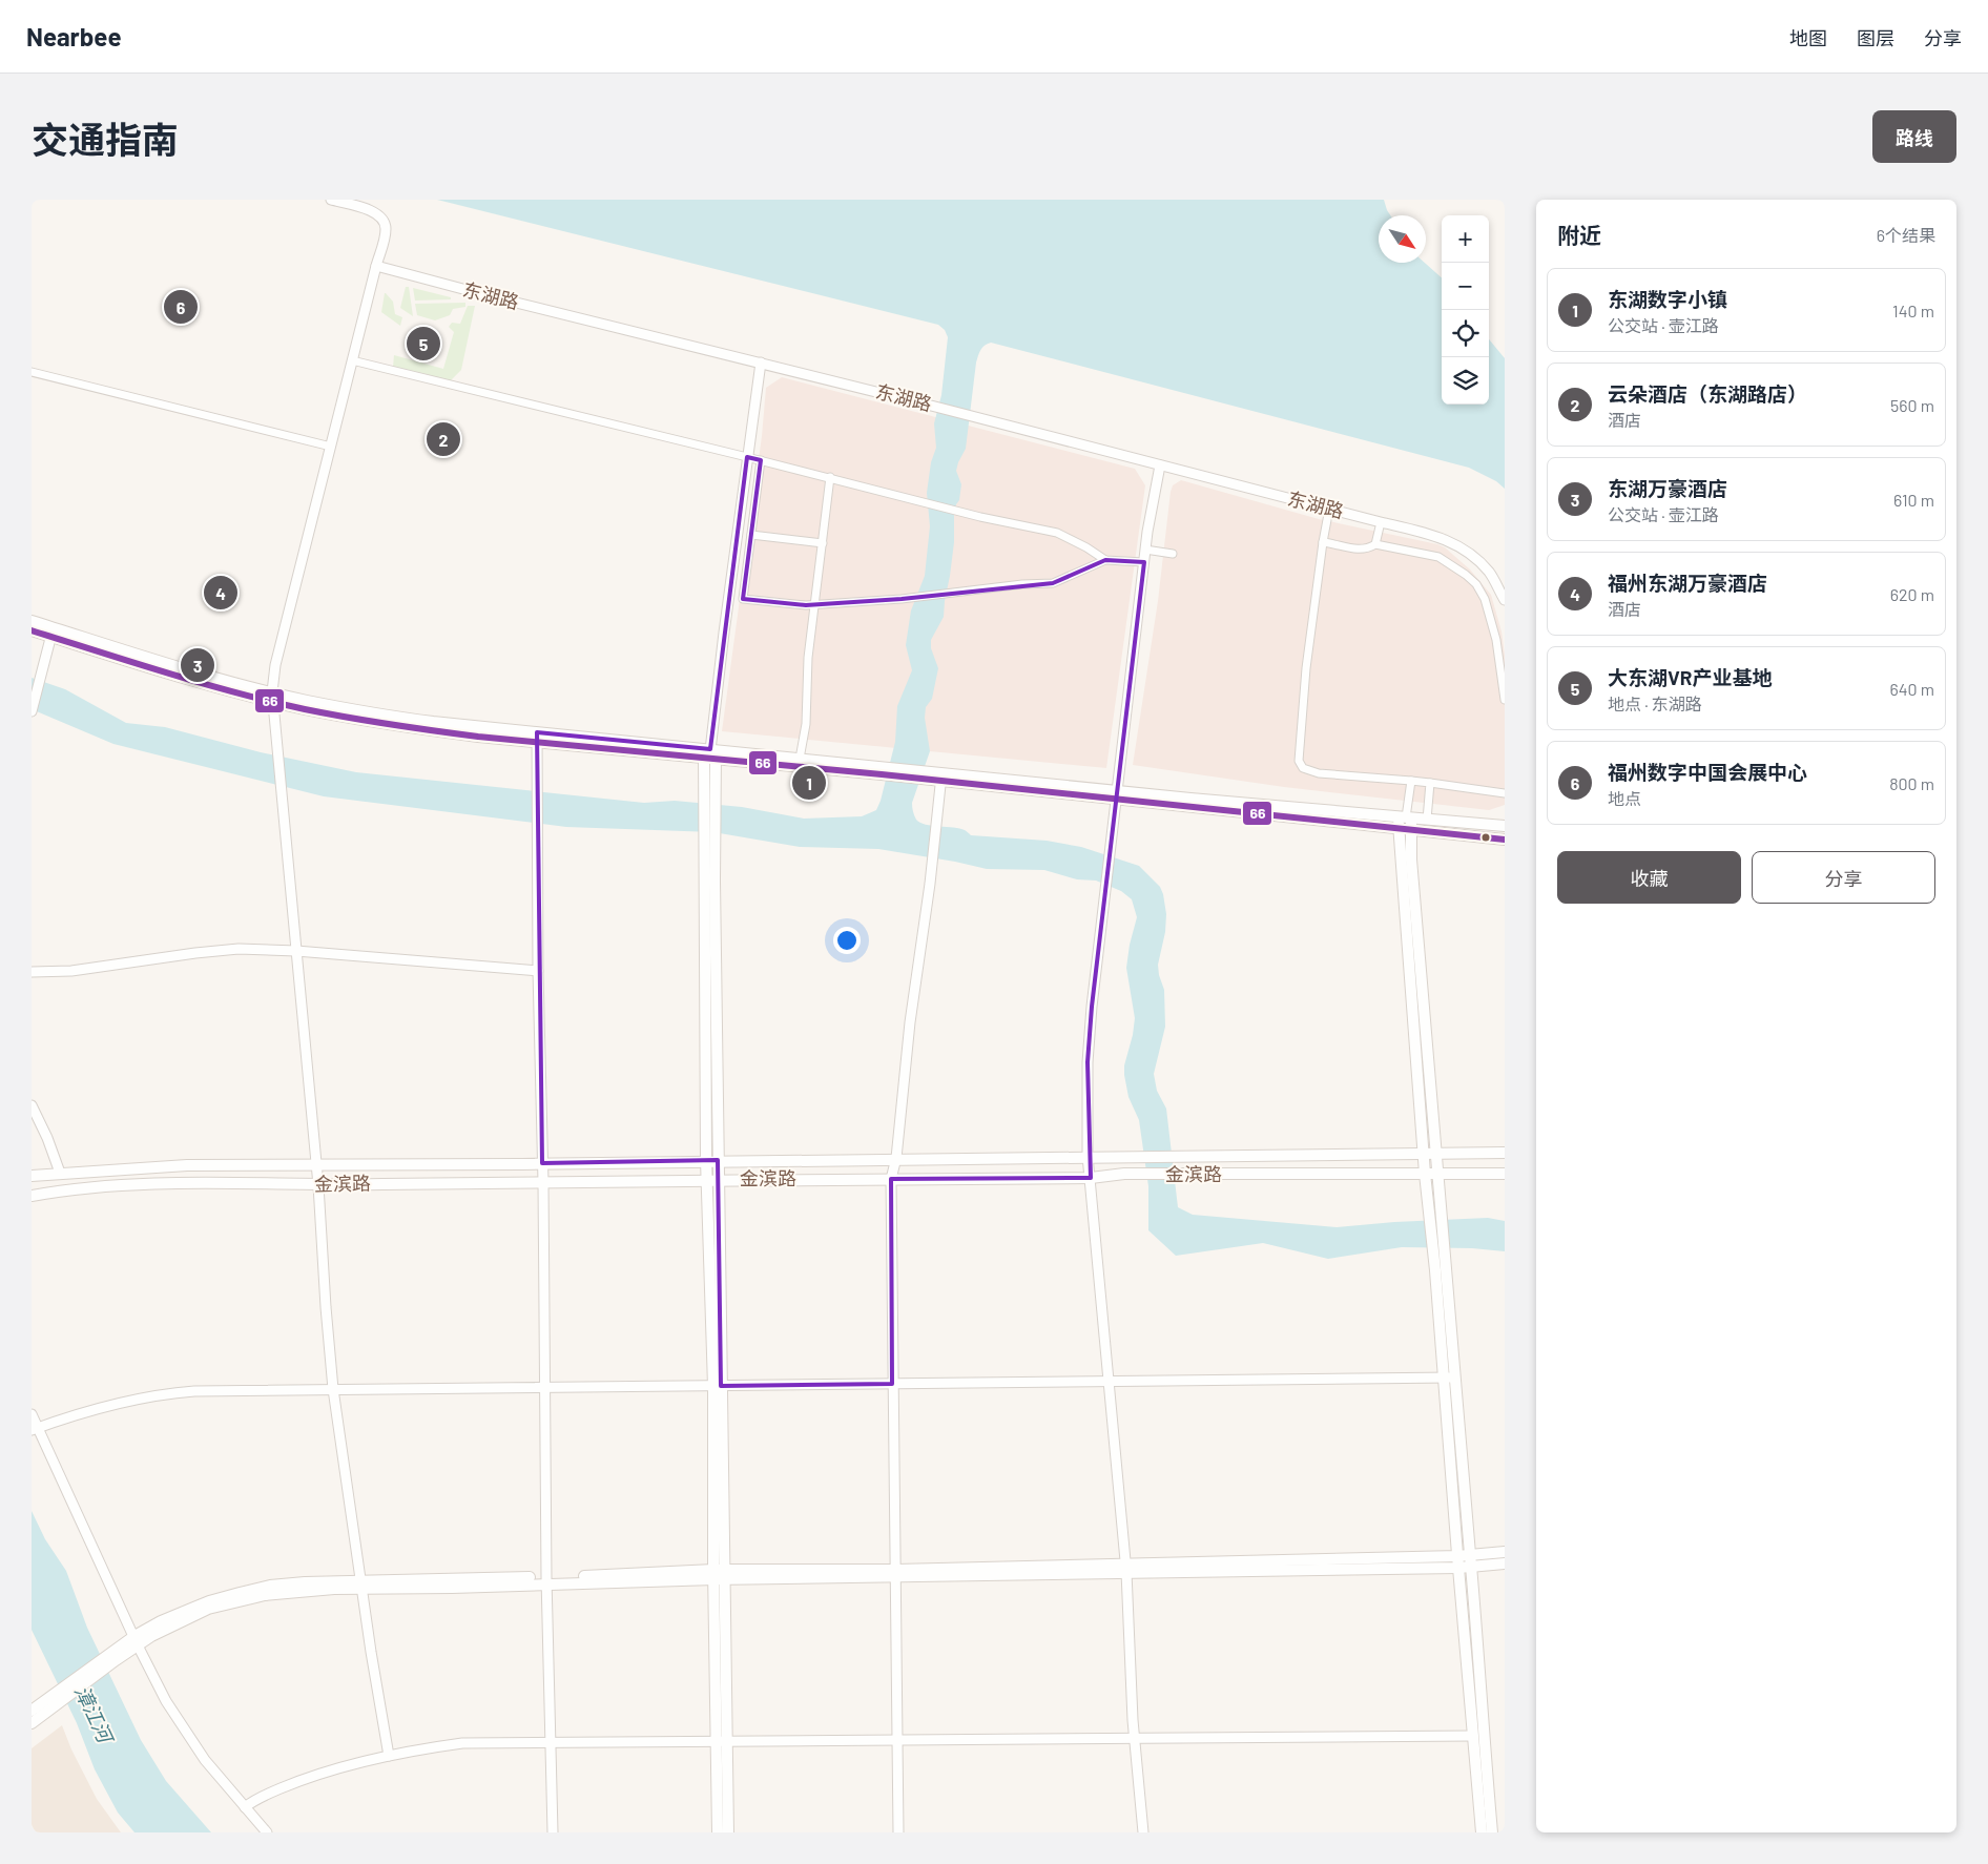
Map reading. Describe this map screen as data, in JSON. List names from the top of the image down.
{
  "streets": {
    "main road": ["金滨路"],
    "street": ["东湖路"]
  },
  "water": ["漳江河"],
  "lines": ["transit line 66"],
  "north": "bottom right",
  "page": {
    "header": "Nearbee",
    "nav": ["地图", "图层", "分享"],
    "title": "交通指南",
    "buttons": [
      "路线",
      ["收藏", "分享"]
    ],
    "heading": ["附近", "6个结果"],
    "map_buttons": ["+", "−"],
    "list": [
      {
        "mark": "1",
        "name": "东湖数字小镇",
        "note": "公交站 · 壶江路",
        "value": "140 m"
      },
      {
        "mark": "2",
        "name": "云朵酒店（东湖路店）",
        "note": "酒店",
        "value": "560 m"
      },
      {
        "mark": "3",
        "name": "东湖万豪酒店",
        "note": "公交站 · 壶江路",
        "value": "610 m"
      },
      {
        "mark": "4",
        "name": "福州东湖万豪酒店",
        "note": "酒店",
        "value": "620 m"
      },
      {
        "mark": "5",
        "name": "大东湖VR产业基地",
        "note": "地点 · 东湖路",
        "value": "640 m"
      },
      {
        "mark": "6",
        "name": "福州数字中国会展中心",
        "note": "地点",
        "value": "800 m"
      }
    ],
    "pins": [
      "6",
      "5",
      "2",
      "4",
      "3",
      "1"
    ]
  }
}
